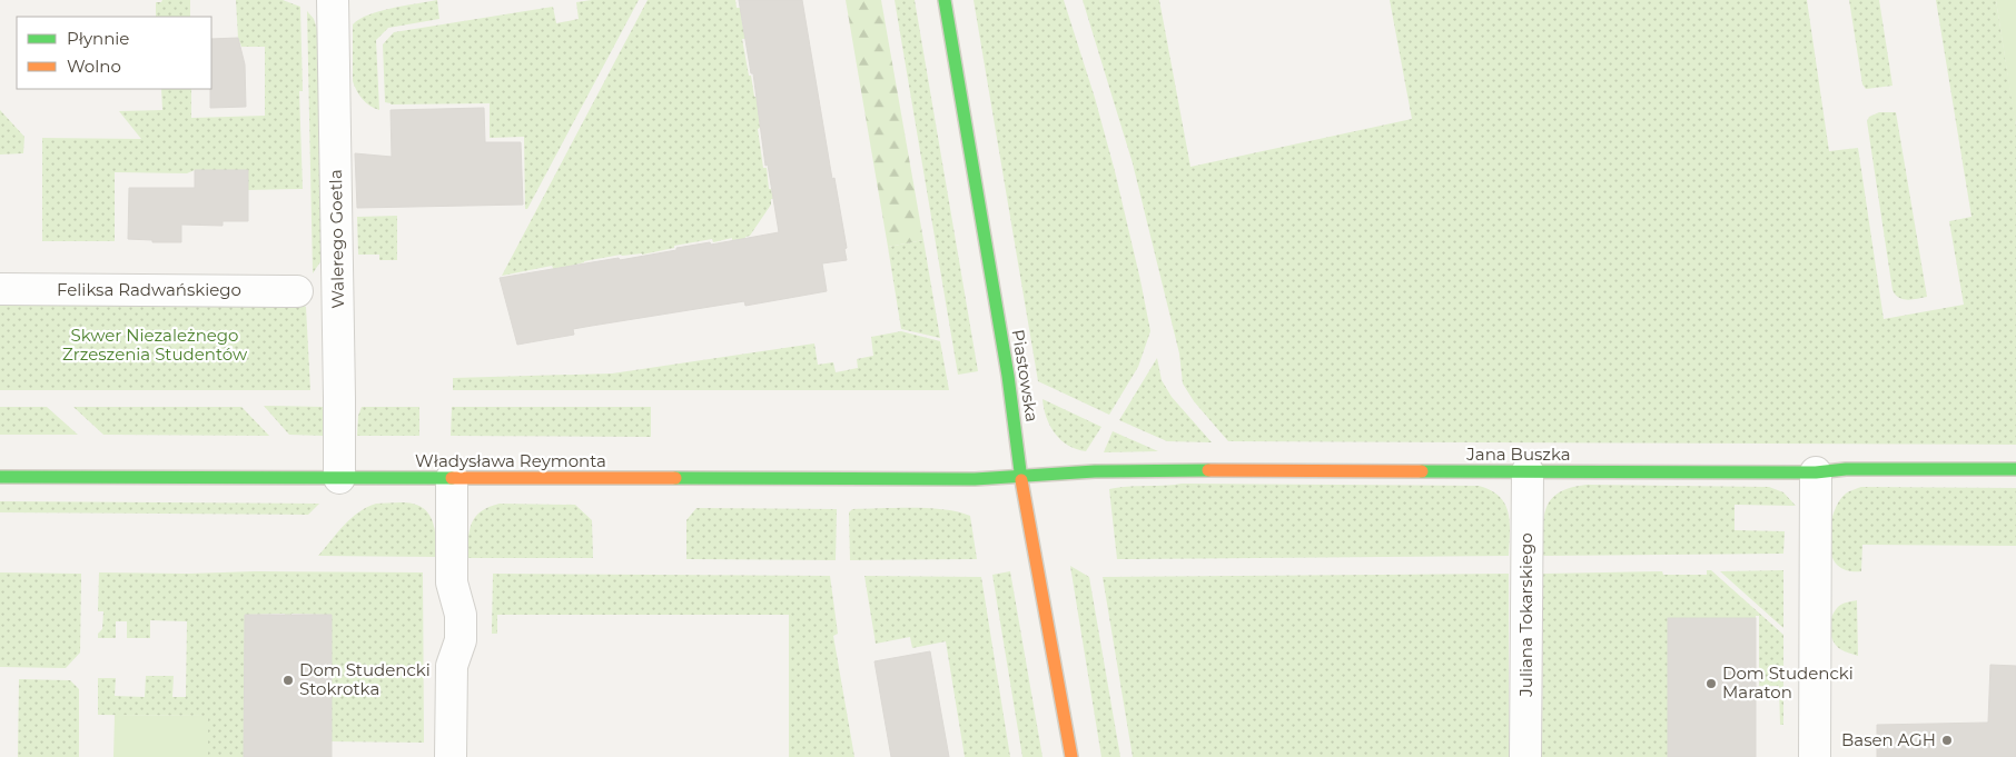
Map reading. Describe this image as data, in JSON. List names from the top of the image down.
{
  "streets": {
    "street": [
      "Walerego Goetla",
      "Feliksa Radwańskiego",
      "Piastowska",
      "Jana Buszka",
      "Władysława Reymonta",
      "Juliana Tokarskiego"
    ]
  },
  "crossings": [
    ["Walerego Goetla", "Władysława Reymonta"],
    ["Piastowska", "Jana Buszka"],
    ["Piastowska", "Władysława Reymonta"],
    ["Jana Buszka", "Władysława Reymonta"],
    ["Jana Buszka", "Juliana Tokarskiego"]
  ],
  "parks": ["Skwer Niezależnego Zrzeszenia Studentów"],
  "places": ["Dom Studencki Stokrotka", "Dom Studencki Maraton", "Basen AGH"],
  "legend": ["Płynnie", "Wolno"]
}
